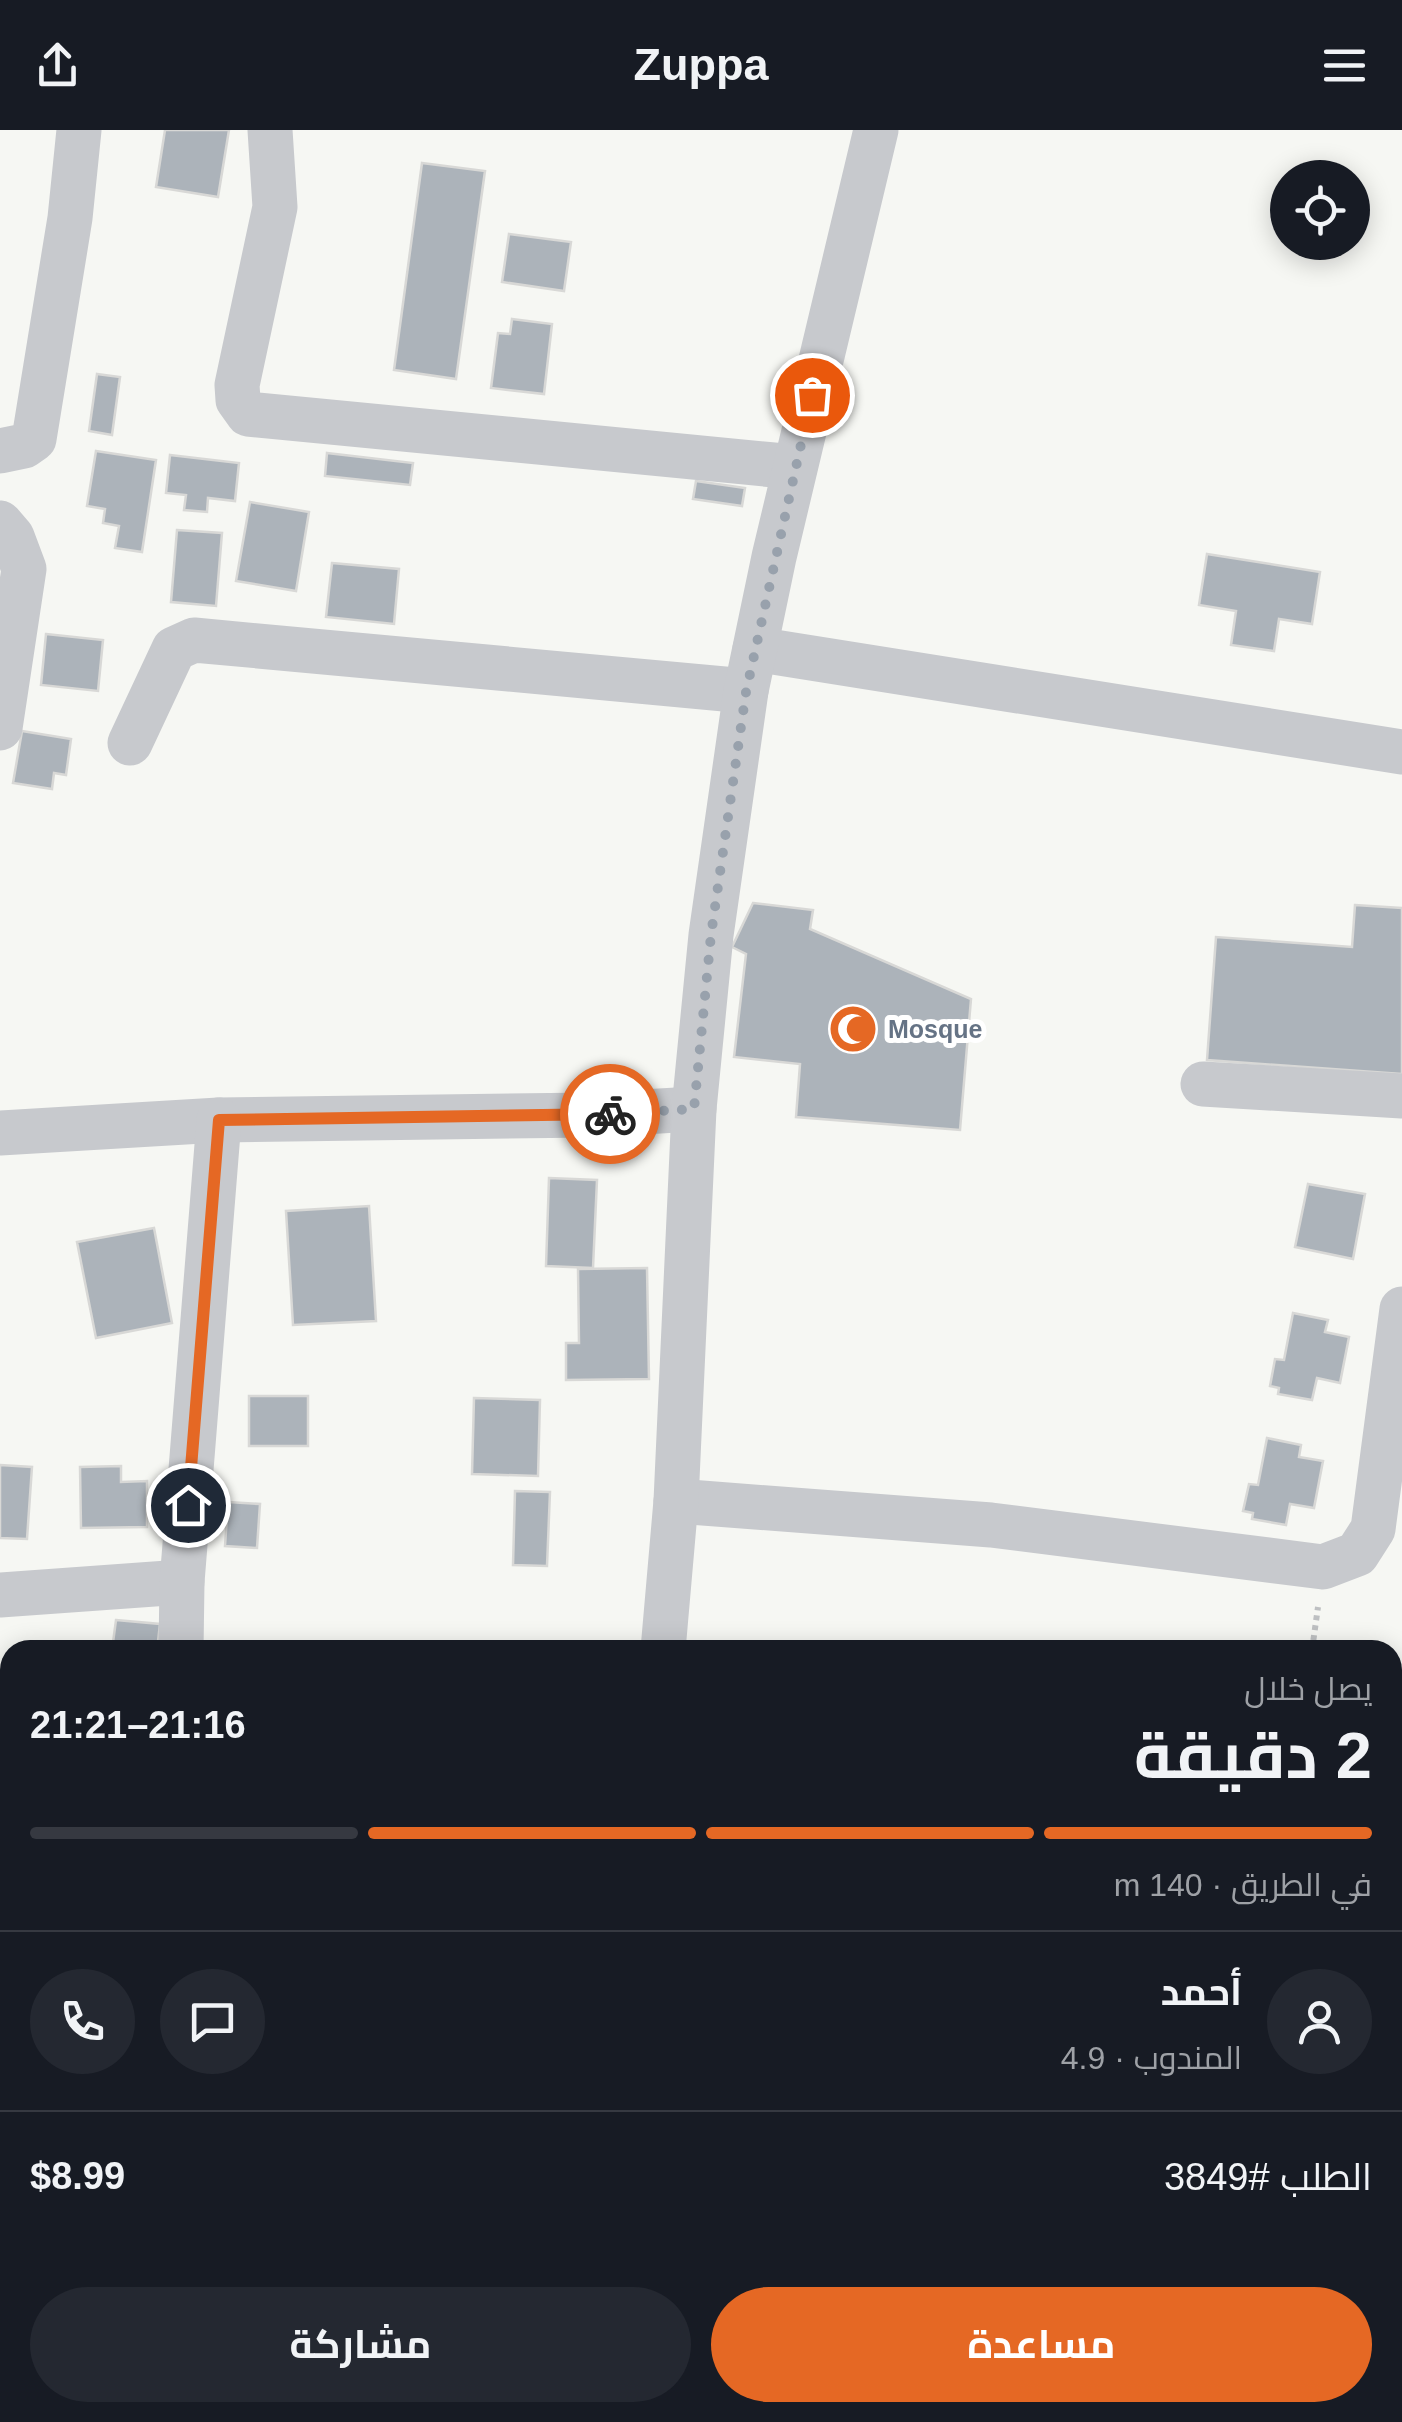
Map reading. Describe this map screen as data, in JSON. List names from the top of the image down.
{
  "places": {
    "mosque": ["Mosque"]
  },
  "page": {
    "header": "Zuppa",
    "heading": ["2 دقيقة", "يصل خلال", "21:16–21:21"],
    "panel": [
      "أحمد",
      "المندوب · 4.9",
      "الطلب #3849",
      "$8.99"
    ],
    "bar": "في الطريق · 140 m",
    "buttons": ["مساعدة", "مشاركة"]
  }
}
